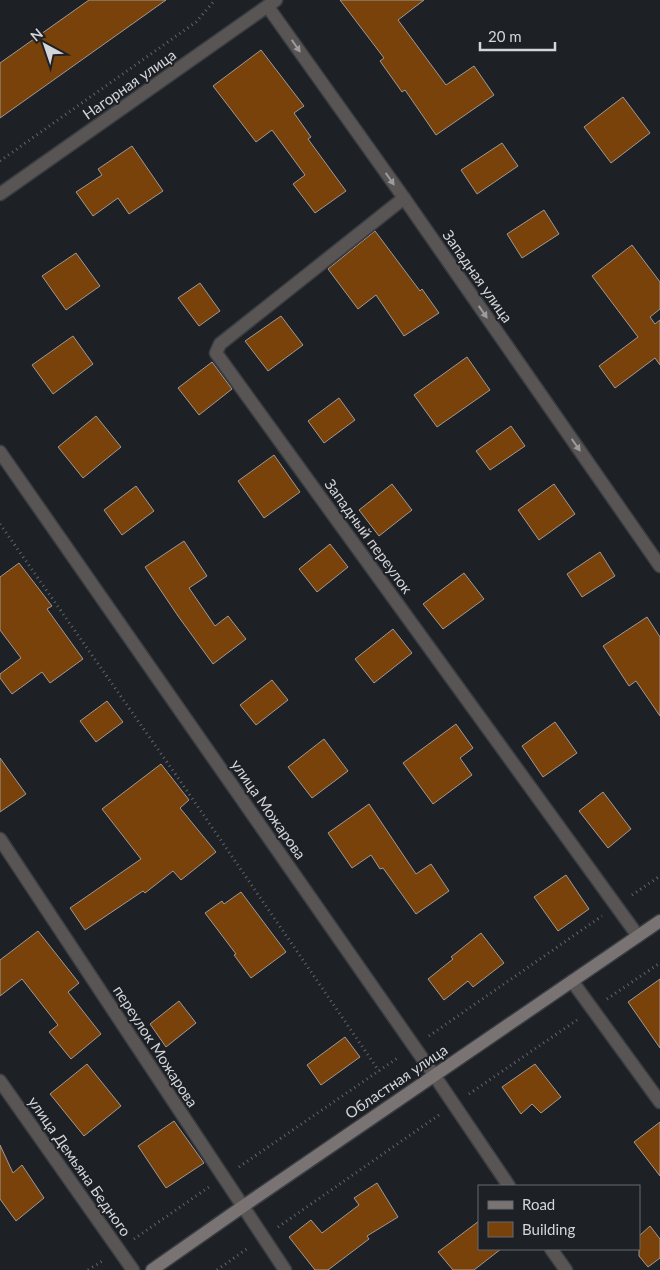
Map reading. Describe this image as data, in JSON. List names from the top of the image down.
{
  "streets": {
    "main road": ["Областная улица"],
    "street": [
      "Нагорная улица",
      "Западная улица",
      "Западный переулок",
      "улица Можарова",
      "переулок Можарова",
      "улица Демьяна Бедного"
    ]
  },
  "crossings": [
    ["Нагорная улица", "Западная улица"],
    ["Западная улица", "Западный переулок"],
    ["Западный переулок", "Областная улица"],
    ["улица Можарова", "Областная улица"],
    ["переулок Можарова", "Областная улица"]
  ],
  "one_way": ["Западная улица"],
  "legend": ["Road", "Building"],
  "scale_bar": "20 m",
  "north": "top left"
}
